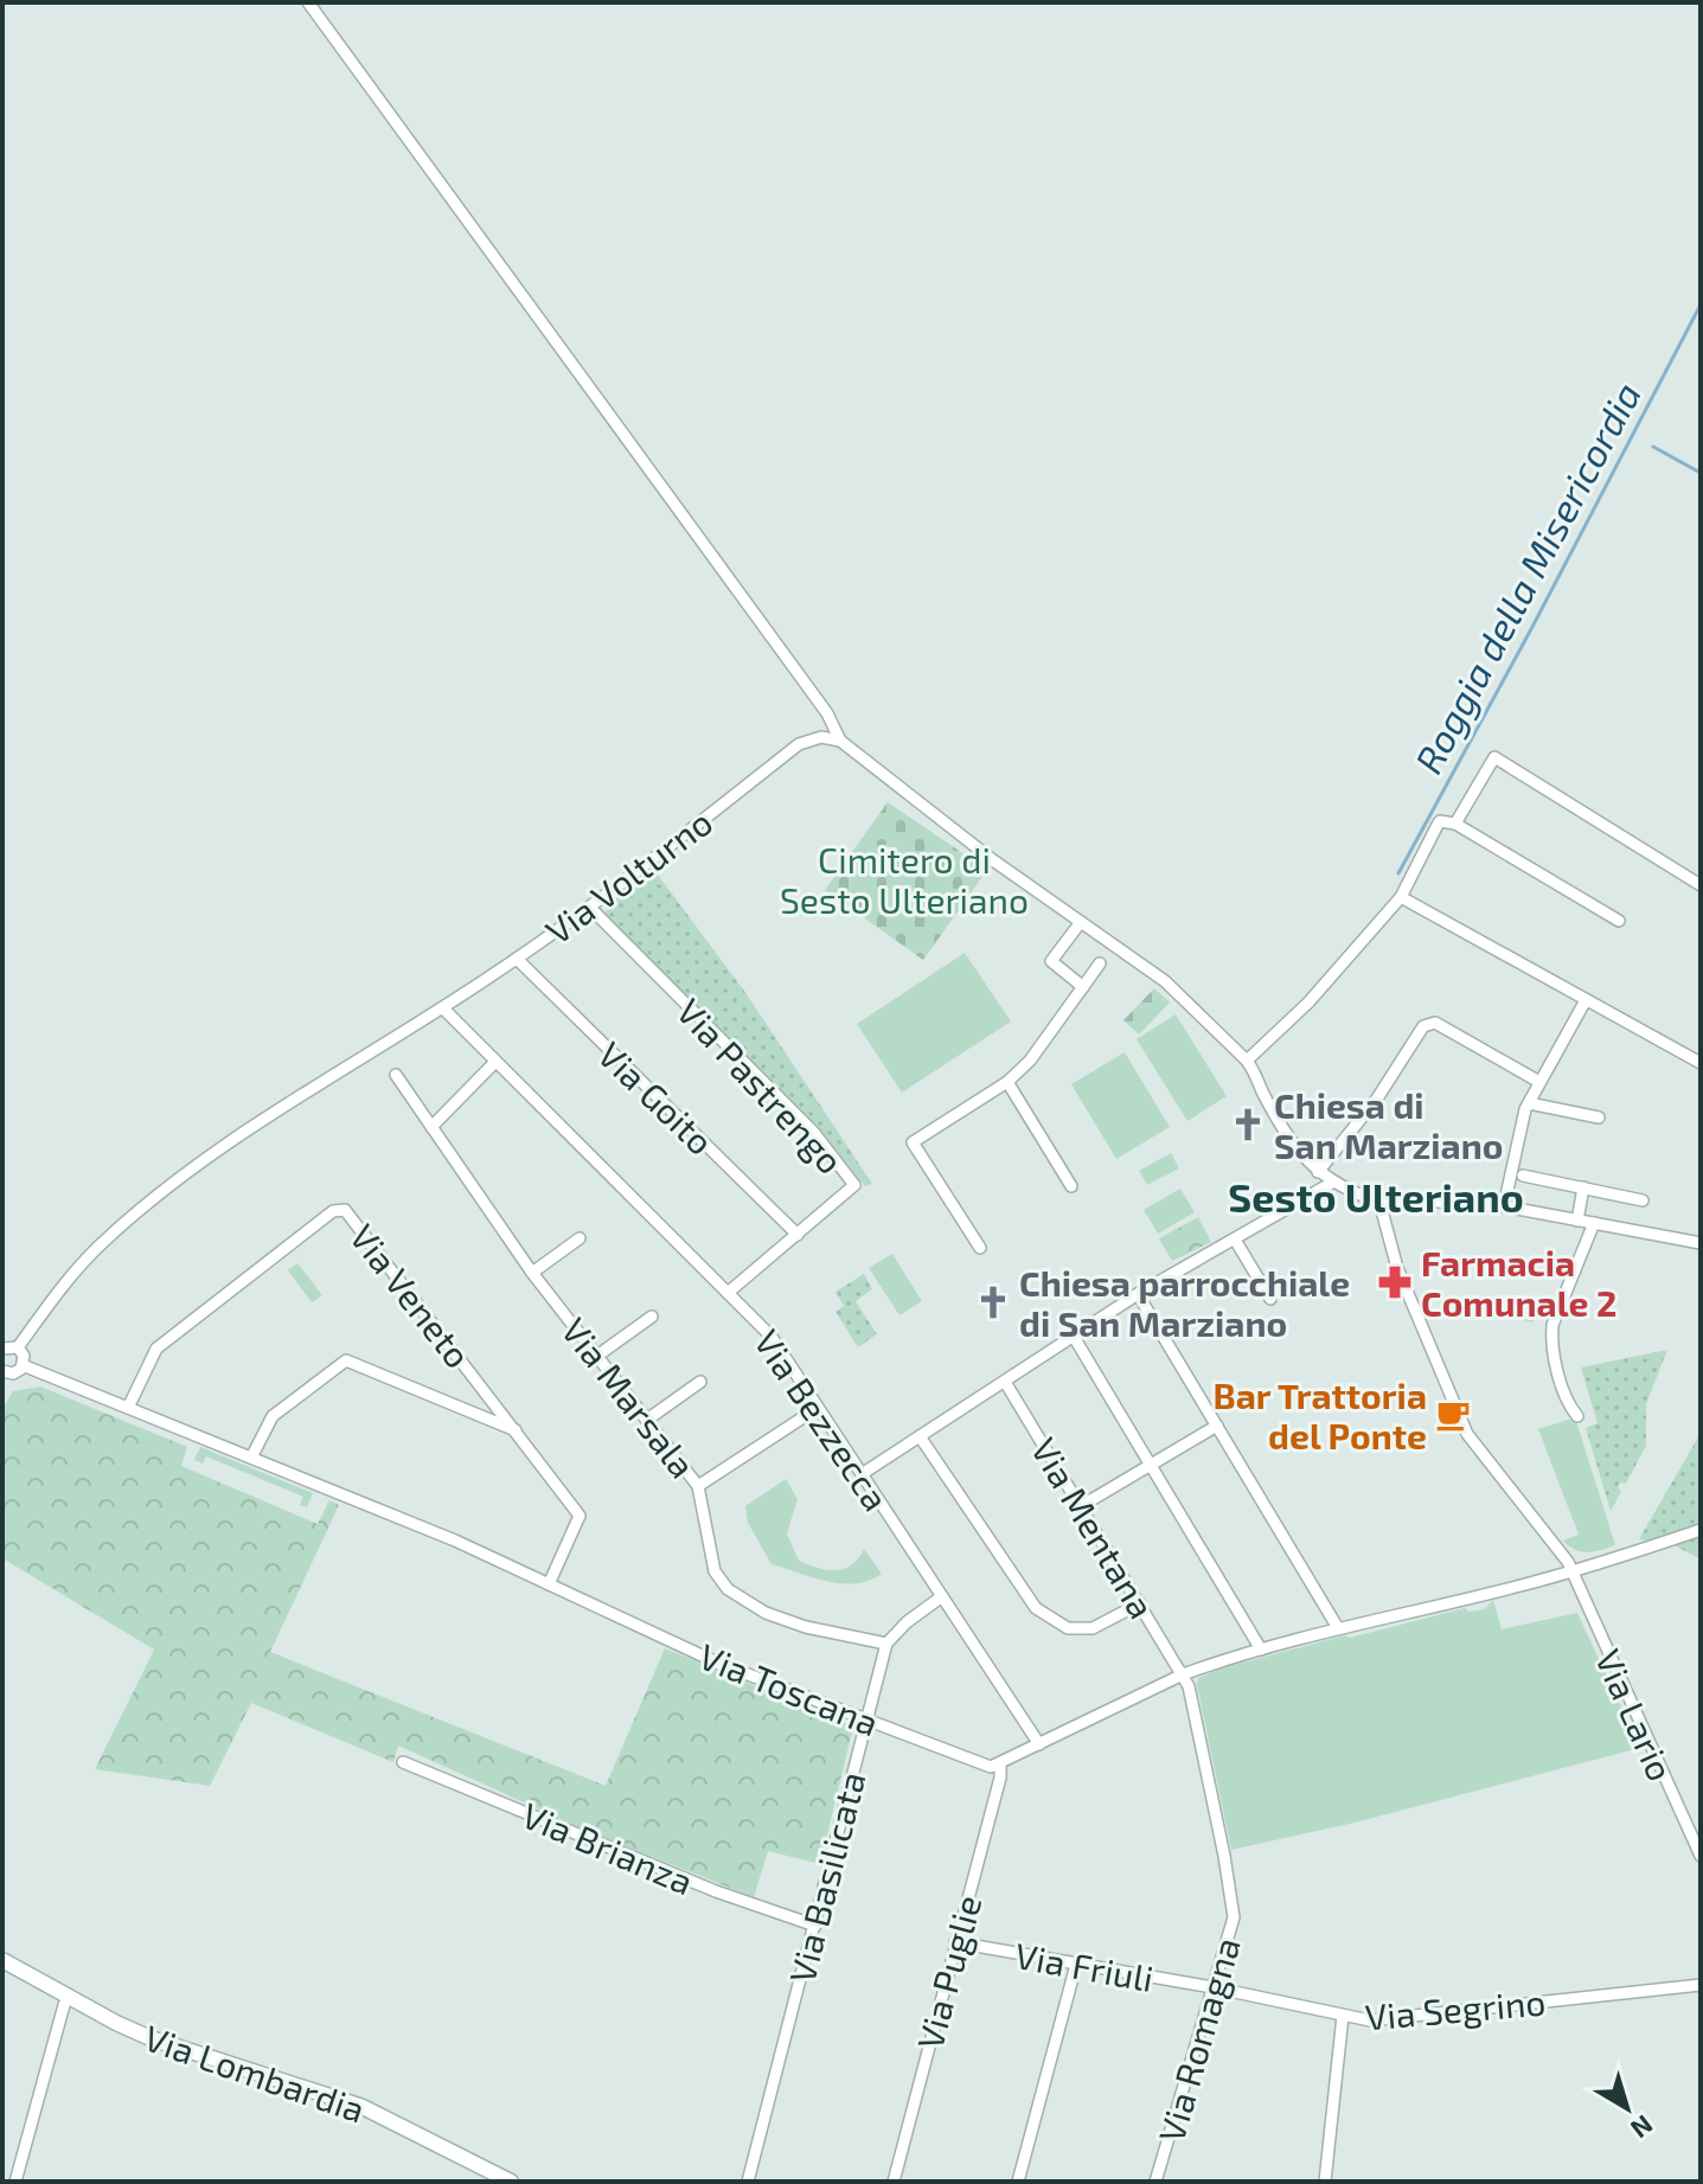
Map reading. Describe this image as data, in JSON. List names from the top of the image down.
{
  "streets": {
    "street": [
      "Via Volturno",
      "Via Pastrengo",
      "Via Goito",
      "Via Veneto",
      "Via Marsala",
      "Via Bezzecca",
      "Via Mentana",
      "Via Toscana",
      "Via Lario",
      "Via Brianza",
      "Via Basilicata",
      "Via Friuli",
      "Via Puglie",
      "Via Segrino",
      "Via Romagna",
      "Via Lombardia"
    ]
  },
  "crossings": [
    ["Via Volturno", "Via Pastrengo"],
    ["Via Volturno", "Via Goito"],
    ["Via Volturno", "Via Bezzecca"],
    ["Via Pastrengo", "Via Goito"],
    ["Via Pastrengo", "Via Bezzecca"],
    ["Via Veneto", "Via Toscana"],
    ["Via Marsala", "Via Basilicata"],
    ["Via Mentana", "Via Romagna"],
    ["Via Toscana", "Via Basilicata"],
    ["Via Toscana", "Via Puglie"],
    ["Via Brianza", "Via Basilicata"],
    ["Via Friuli", "Via Puglie"],
    ["Via Friuli", "Via Segrino"],
    ["Via Friuli", "Via Romagna"],
    ["Via Segrino", "Via Romagna"]
  ],
  "districts": ["Sesto Ulteriano"],
  "water": ["Roggia della Misericordia"],
  "parks": ["Cimitero di Sesto Ulteriano"],
  "places": {
    "church": ["Chiesa di San Marziano", "Chiesa parrocchiale di San Marziano"],
    "pharmacy": ["Farmacia Comunale 2"],
    "cafe": ["Bar Trattoria del Ponte"]
  },
  "north": "bottom right"
}
